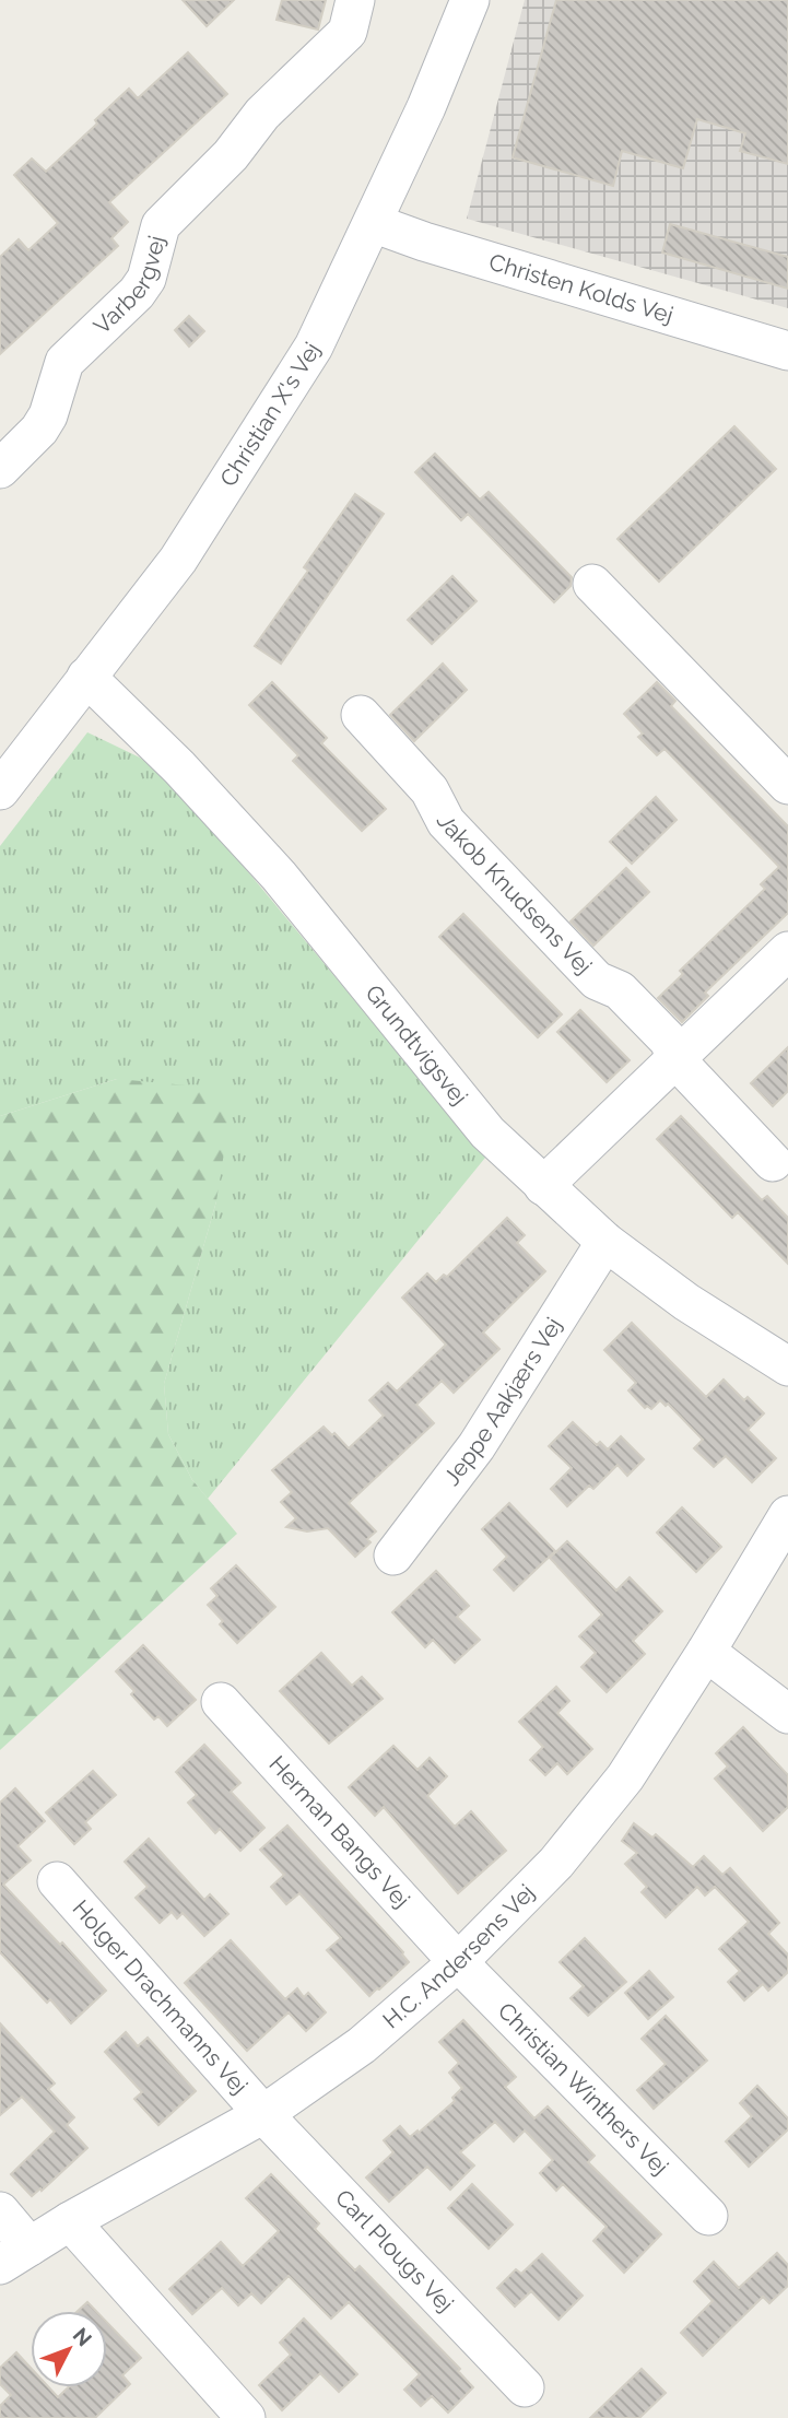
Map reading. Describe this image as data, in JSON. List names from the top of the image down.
{
  "streets": {
    "street": [
      "Varbergvej",
      "Christen Kolds Vej",
      "Christian X's Vej",
      "Jakob Knudsens Vej",
      "Grundtvigsvej",
      "Jeppe Aakjærs Vej",
      "Herman Bangs Vej",
      "H.C. Andersens Vej",
      "Holger Drachmanns Vej",
      "Christian Winthers Vej",
      "Carl Plougs Vej"
    ]
  },
  "crossings": [
    ["Christen Kolds Vej", "Christian X's Vej"],
    ["Christian X's Vej", "Grundtvigsvej"],
    ["Grundtvigsvej", "Jeppe Aakjærs Vej"],
    ["Herman Bangs Vej", "H.C. Andersens Vej"],
    ["Herman Bangs Vej", "Christian Winthers Vej"],
    ["H.C. Andersens Vej", "Holger Drachmanns Vej"],
    ["H.C. Andersens Vej", "Christian Winthers Vej"],
    ["H.C. Andersens Vej", "Carl Plougs Vej"],
    ["Holger Drachmanns Vej", "Carl Plougs Vej"]
  ],
  "north": "top right"
}
